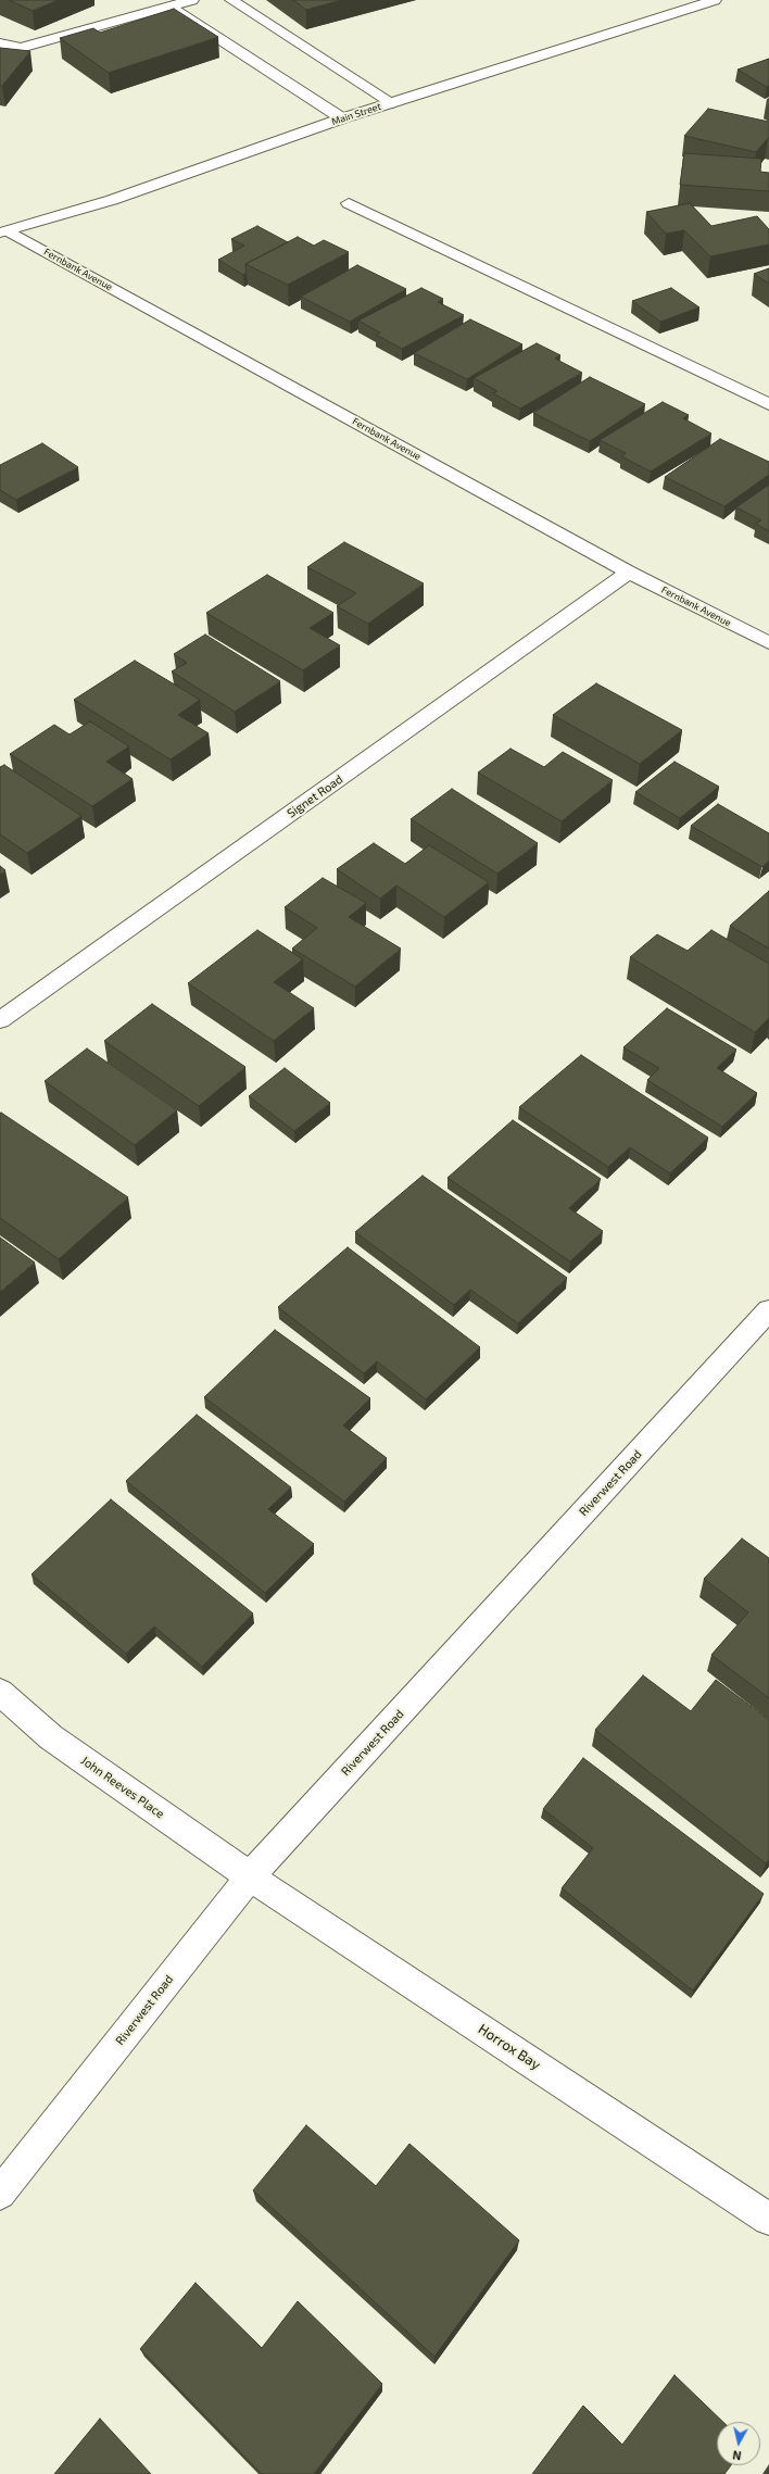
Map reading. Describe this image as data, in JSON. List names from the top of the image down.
{
  "streets": {
    "street": [
      "Main Street",
      "Fernbank Avenue",
      "Signet Road",
      "Riverwest Road",
      "John Reeves Place",
      "Horrox Bay"
    ]
  },
  "crossings": [
    ["Main Street", "Fernbank Avenue"],
    ["Fernbank Avenue", "Signet Road"],
    ["Riverwest Road", "John Reeves Place"],
    ["Riverwest Road", "Horrox Bay"],
    ["John Reeves Place", "Horrox Bay"]
  ],
  "north": "bottom"
}
